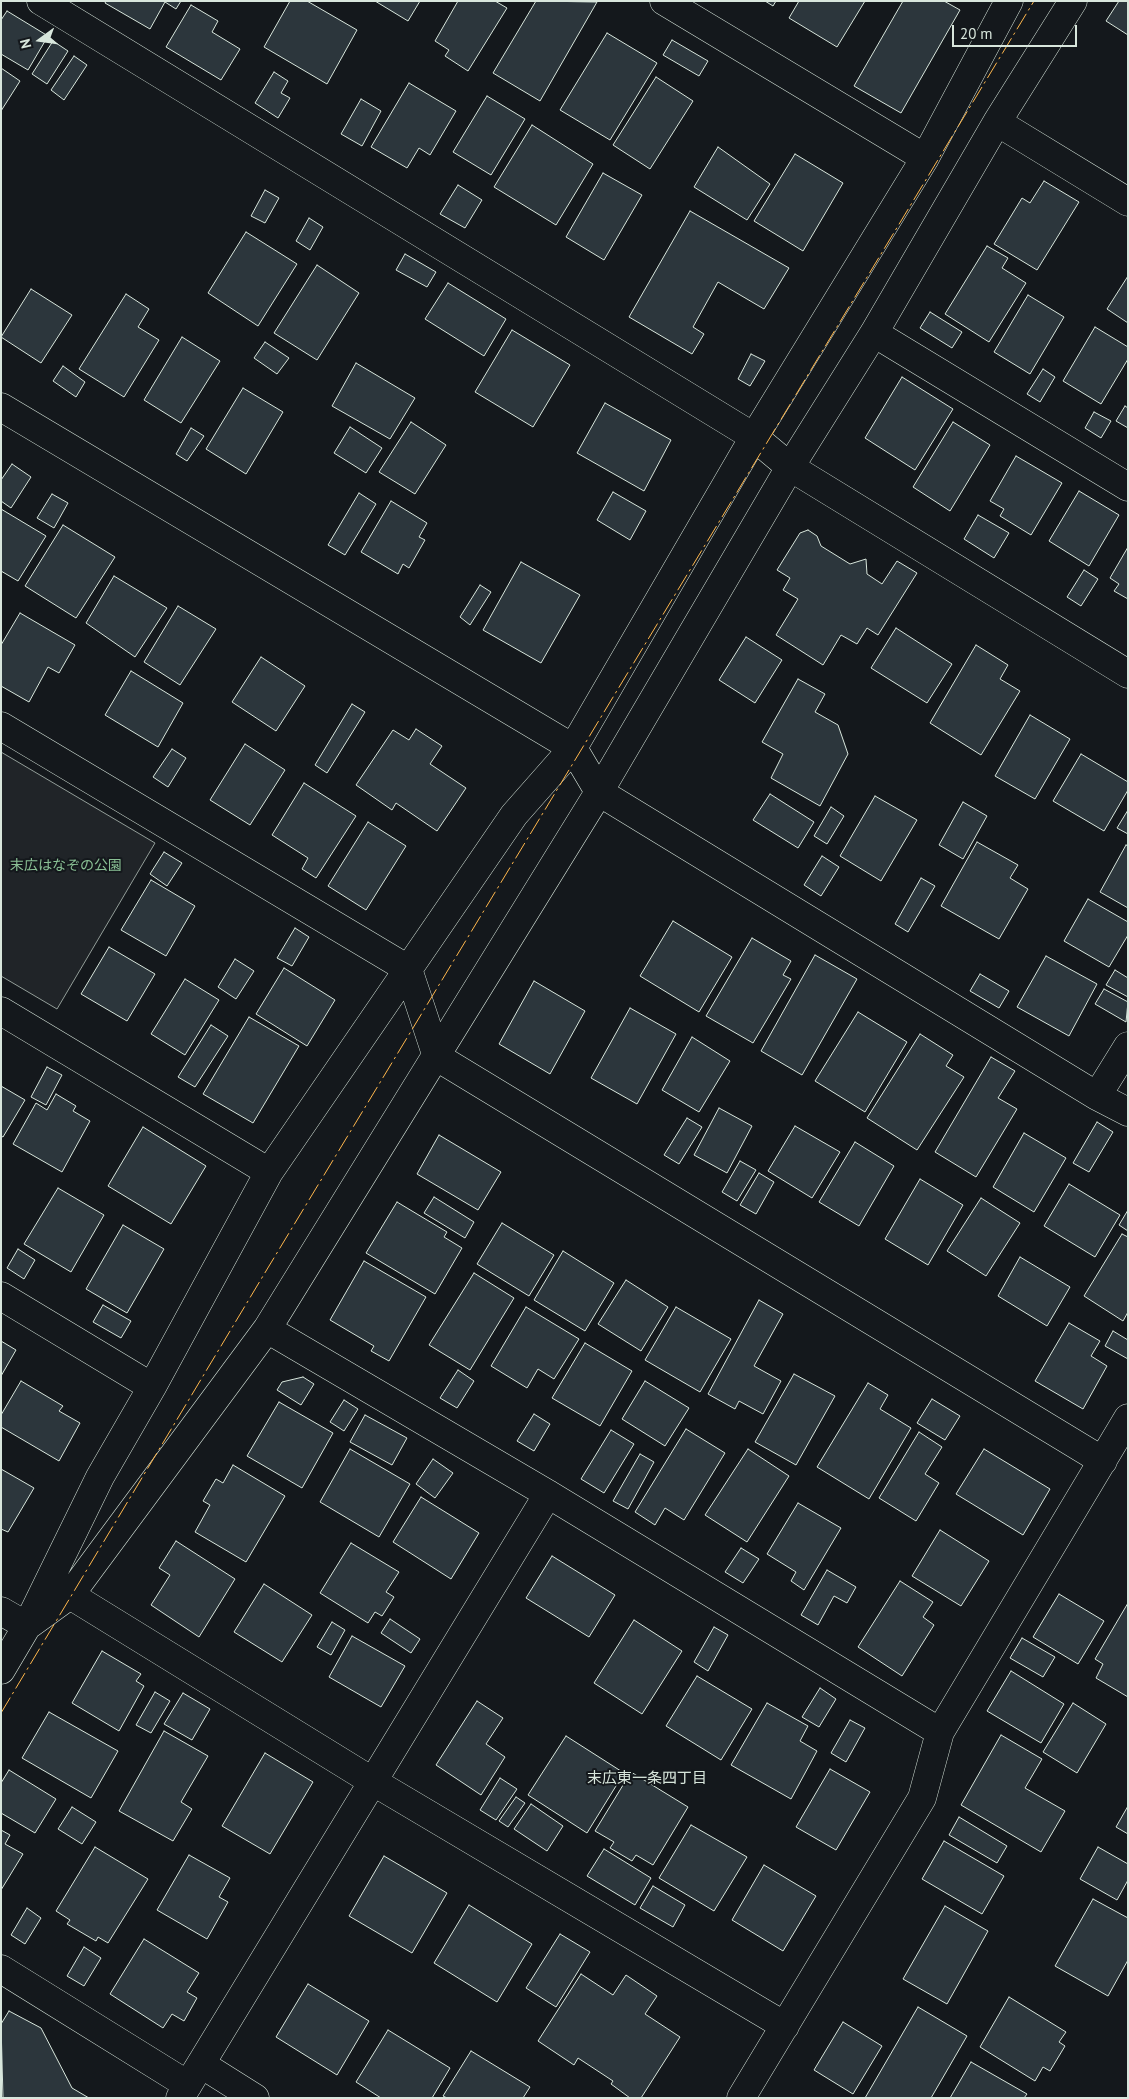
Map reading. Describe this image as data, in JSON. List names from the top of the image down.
{
  "districts": ["末広東一条四丁目"],
  "parks": ["末広はなぞの公園"],
  "scale_bar": "20 m",
  "north": "left"
}
